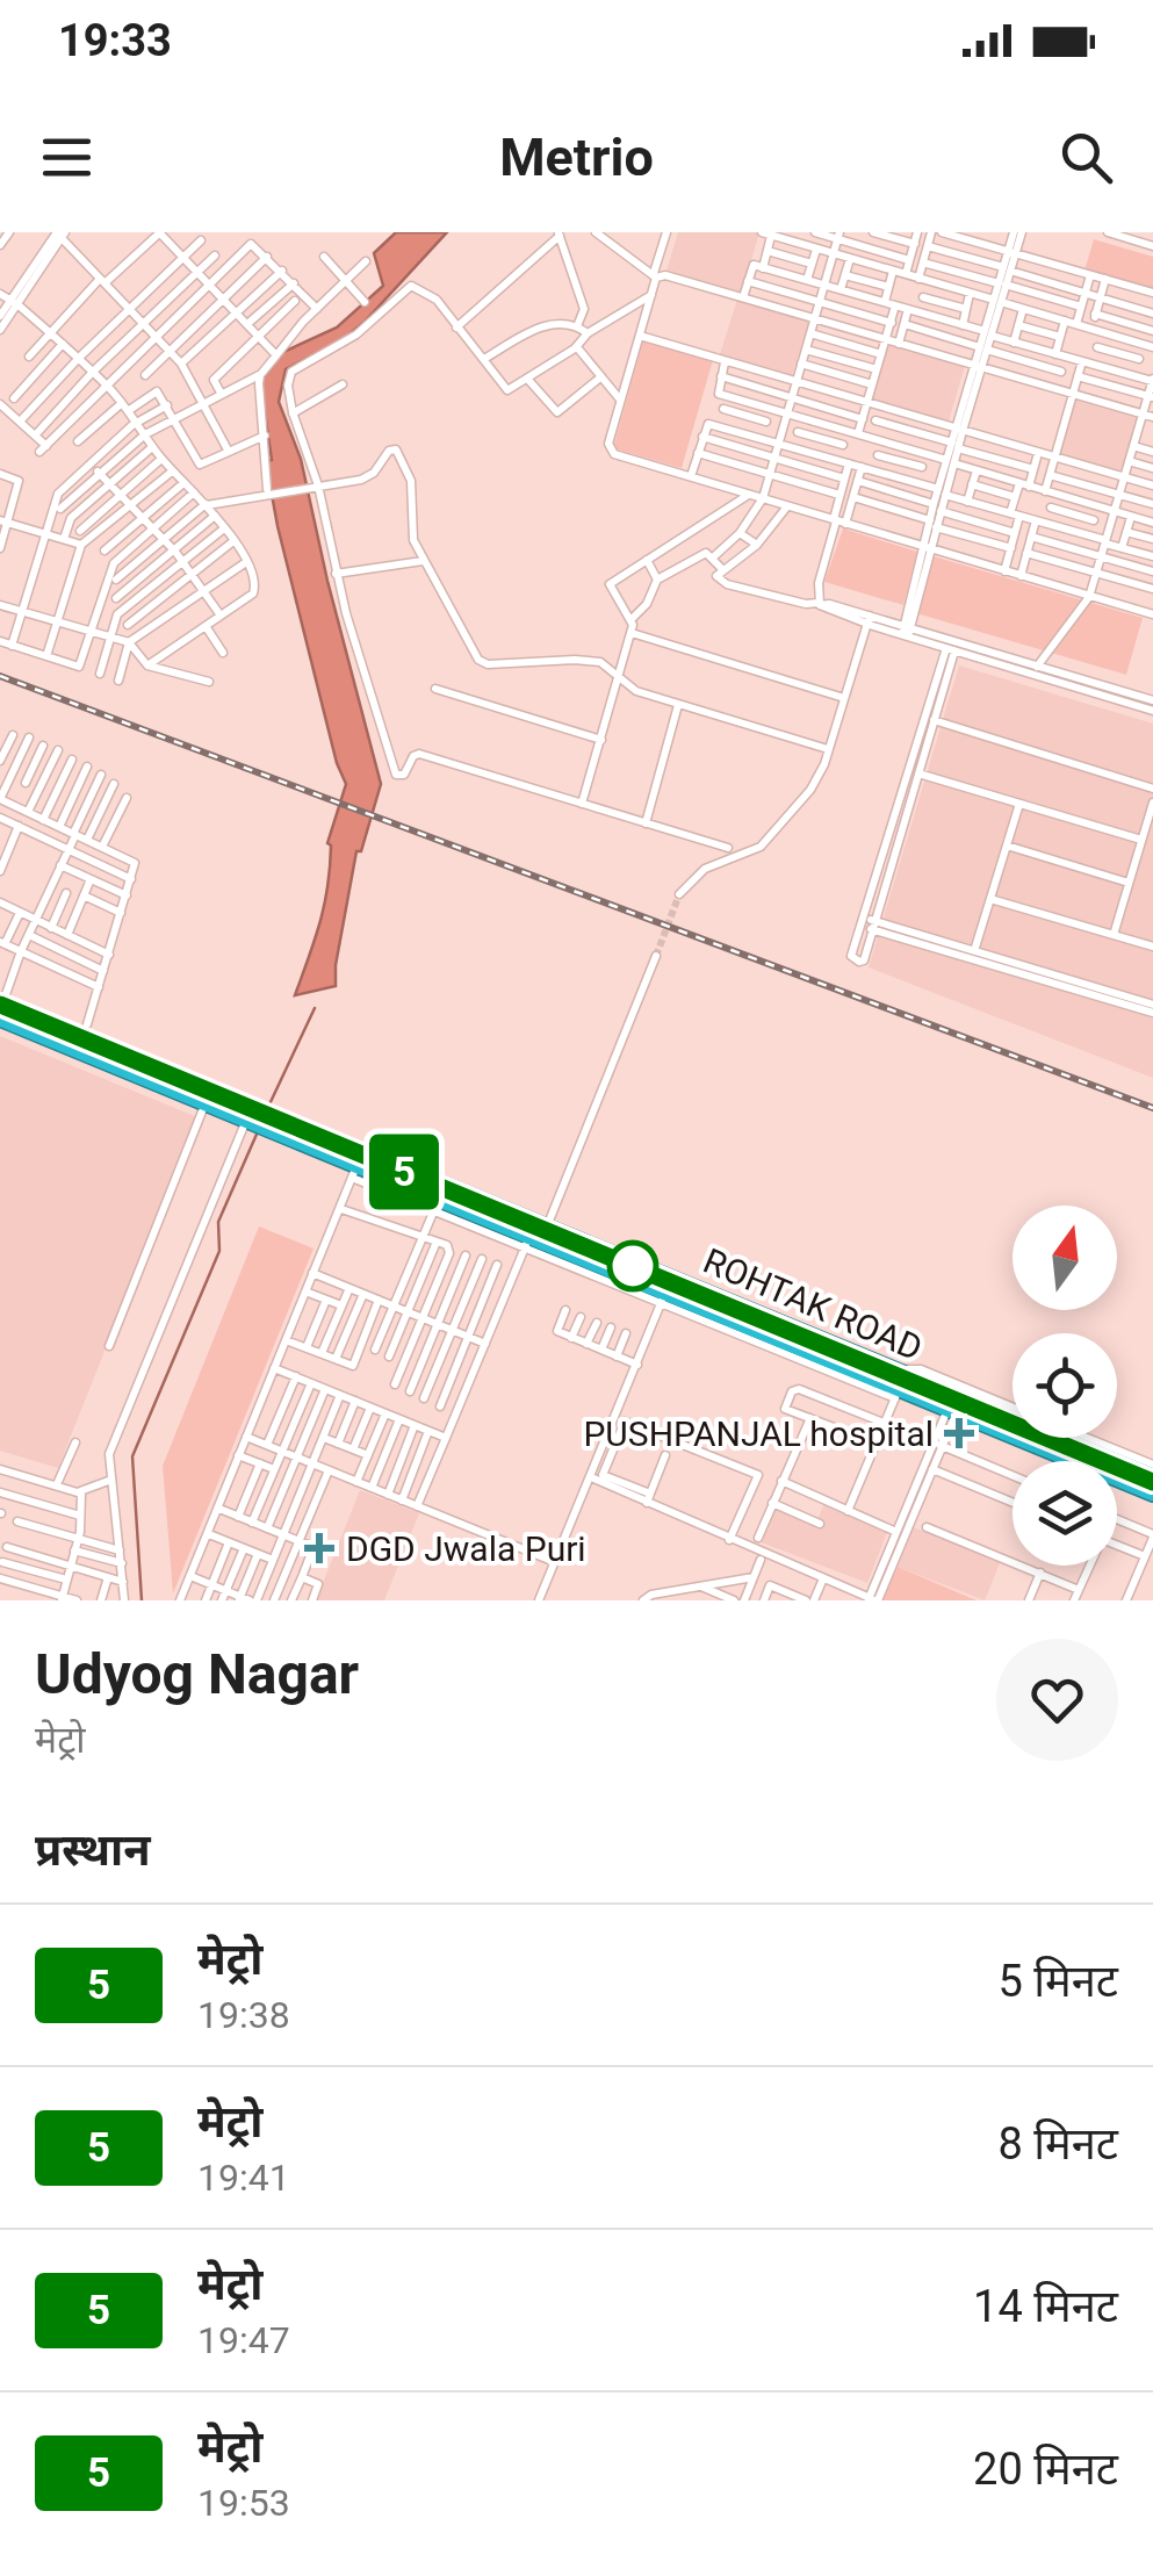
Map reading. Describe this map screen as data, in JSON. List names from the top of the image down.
{
  "streets": {
    "highway": ["ROHTAK ROAD"]
  },
  "places": {
    "health": ["PUSHPANJAL hospital", "DGD Jwala Puri"]
  },
  "lines": ["metro line 5"],
  "north": "top",
  "page": {
    "status": "19:33",
    "header": "Metrio",
    "on_map": "5",
    "heading": [
      ["Udyog Nagar", "मेट्रो"],
      "प्रस्थान"
    ],
    "list": [
      {
        "mark": "5",
        "name": "मेट्रो",
        "note": "19:38",
        "value": "5 मिनट"
      },
      {
        "mark": "5",
        "name": "मेट्रो",
        "note": "19:41",
        "value": "8 मिनट"
      },
      {
        "mark": "5",
        "name": "मेट्रो",
        "note": "19:47",
        "value": "14 मिनट"
      },
      {
        "mark": "5",
        "name": "मेट्रो",
        "note": "19:53",
        "value": "20 मिनट"
      }
    ]
  }
}
